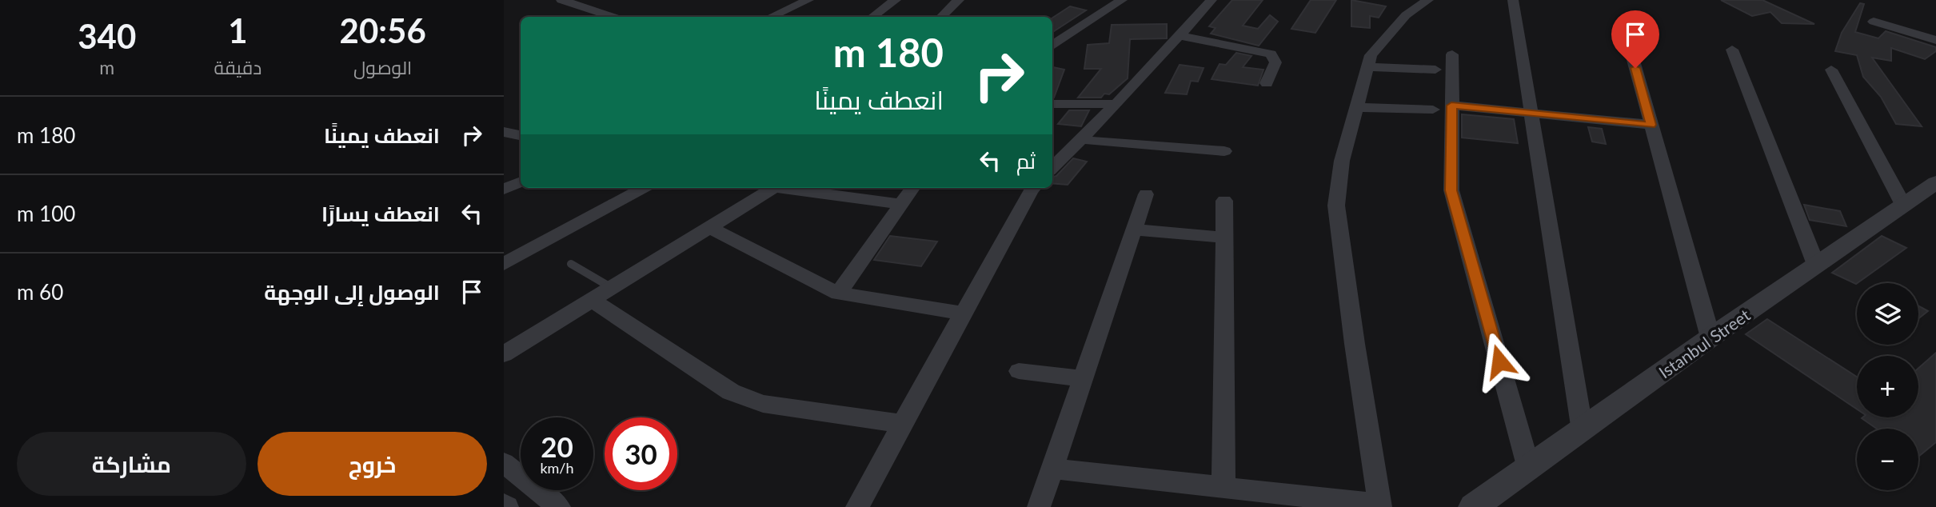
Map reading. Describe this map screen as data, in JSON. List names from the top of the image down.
{
  "streets": {
    "street": ["Istanbul Street"]
  },
  "page": {
    "eta": [
      "20:56",
      "الوصول",
      "1",
      "دقيقة",
      "340",
      "m"
    ],
    "turn": ["180 m", "انعطف يمينًا"],
    "list": [
      {
        "name": "انعطف يمينًا",
        "value": "180 m"
      },
      {
        "name": "انعطف يسارًا",
        "value": "100 m"
      },
      {
        "name": "الوصول إلى الوجهة",
        "value": "60 m"
      }
    ],
    "then": "ثم",
    "map_buttons": ["+", "−"],
    "speed": "20 km/h",
    "limit": "30",
    "buttons": ["خروج", "مشاركة"]
  }
}
